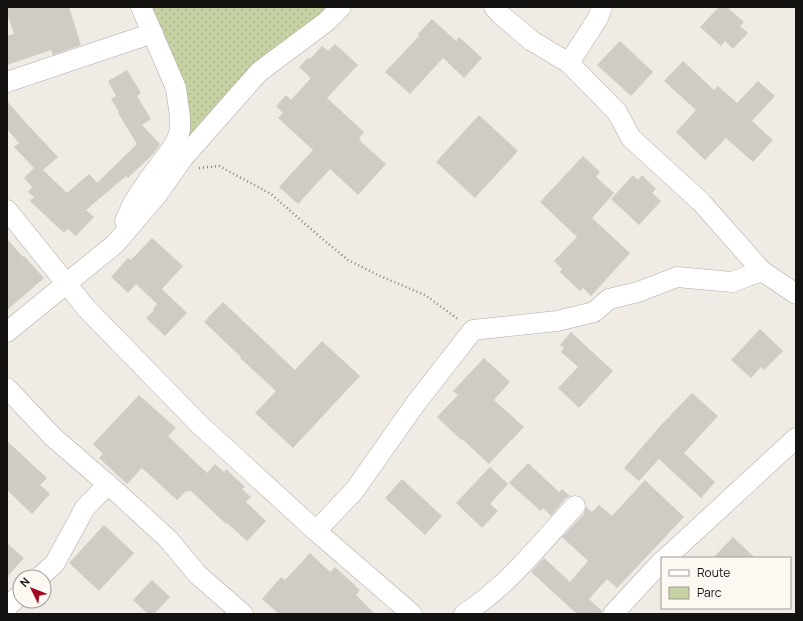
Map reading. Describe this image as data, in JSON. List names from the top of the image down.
{
  "legend": ["Route", "Parc"],
  "north": "top left"
}
